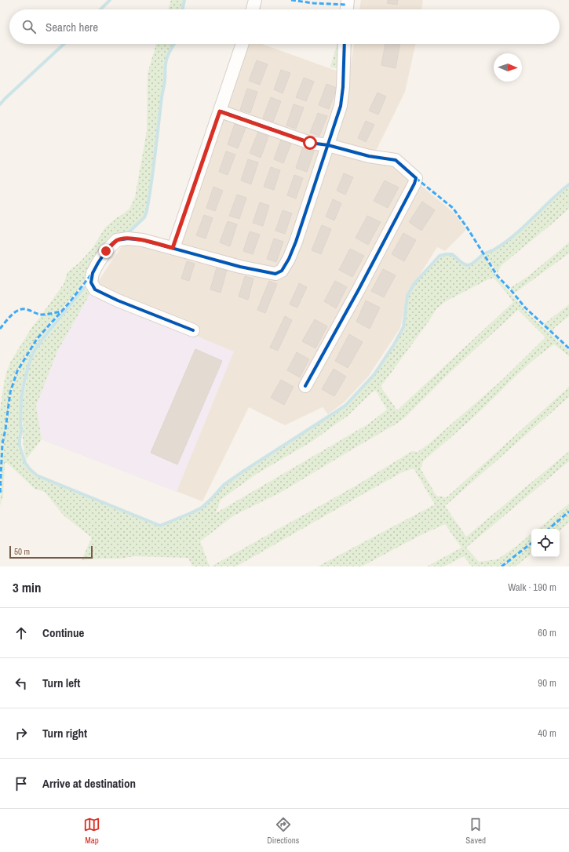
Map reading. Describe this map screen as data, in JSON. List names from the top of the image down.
{
  "scale_bar": "50 m",
  "north": "right",
  "page": {
    "search": "Search here",
    "scale": "50 m",
    "heading": ["3 min", "Walk · 190 m"],
    "list": [
      ["Continue", "60 m"],
      ["Turn left", "90 m"],
      ["Turn right", "40 m"],
      "Arrive at destination"
    ],
    "nav": ["Map", "Directions", "Saved"]
  }
}
